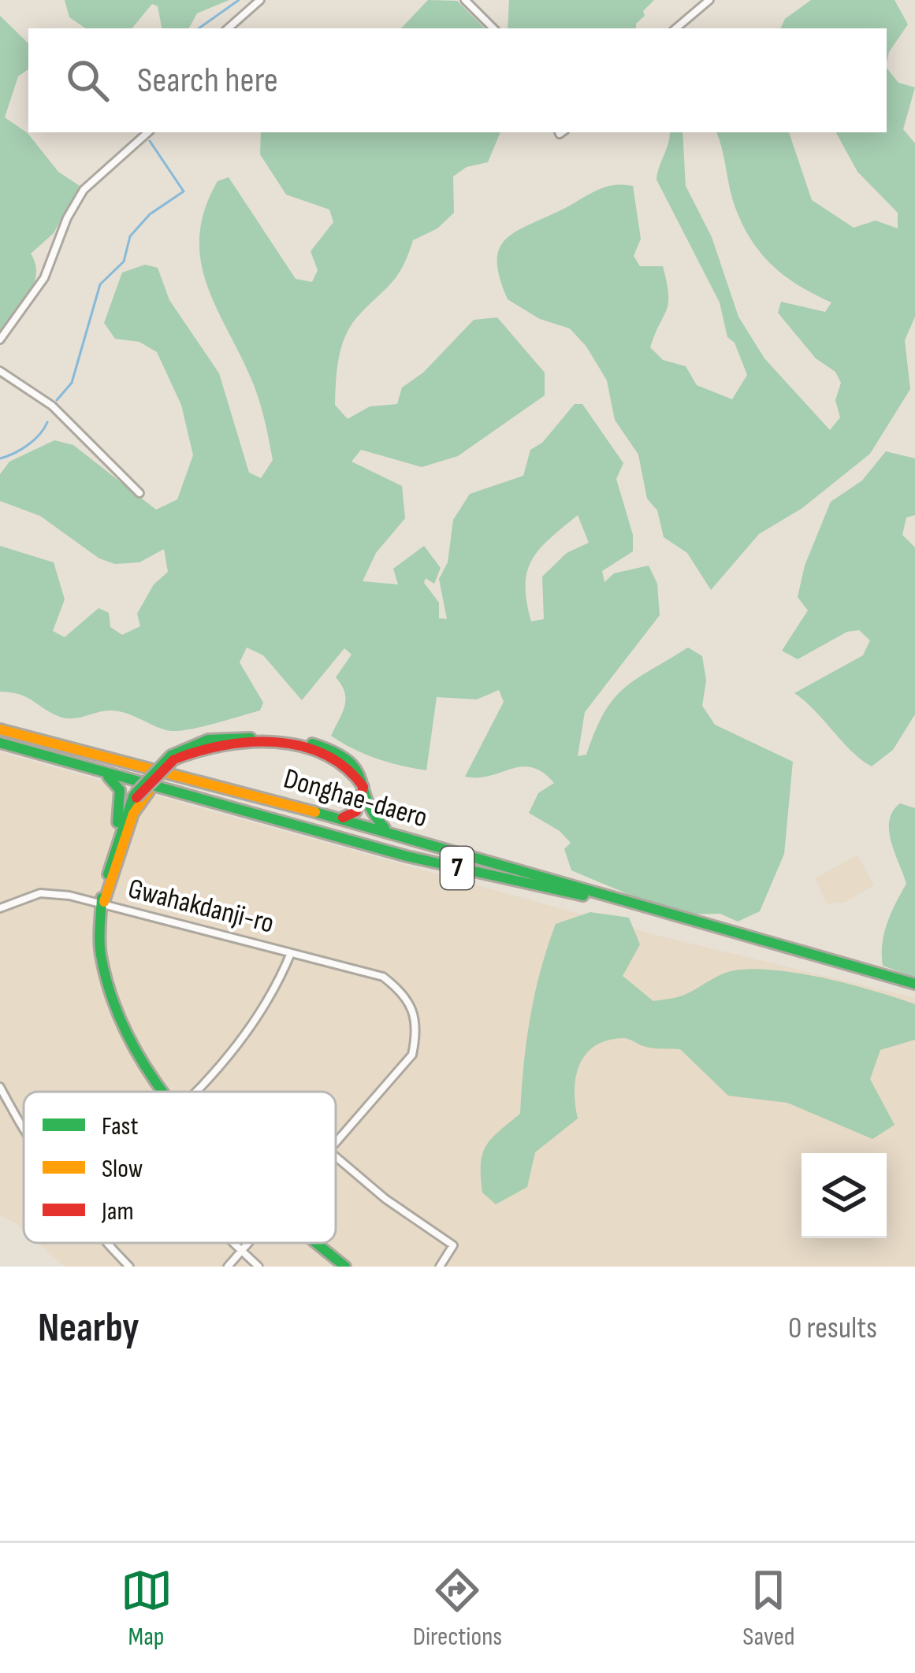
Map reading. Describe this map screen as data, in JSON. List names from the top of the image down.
{
  "streets": {
    "main road": ["Donghae-daero", "7", "Gwahakdanji-ro"]
  },
  "legend": ["Fast", "Slow", "Jam"],
  "page": {
    "search": "Search here",
    "heading": ["Nearby", "0 results"],
    "nav": ["Map", "Directions", "Saved"]
  }
}
